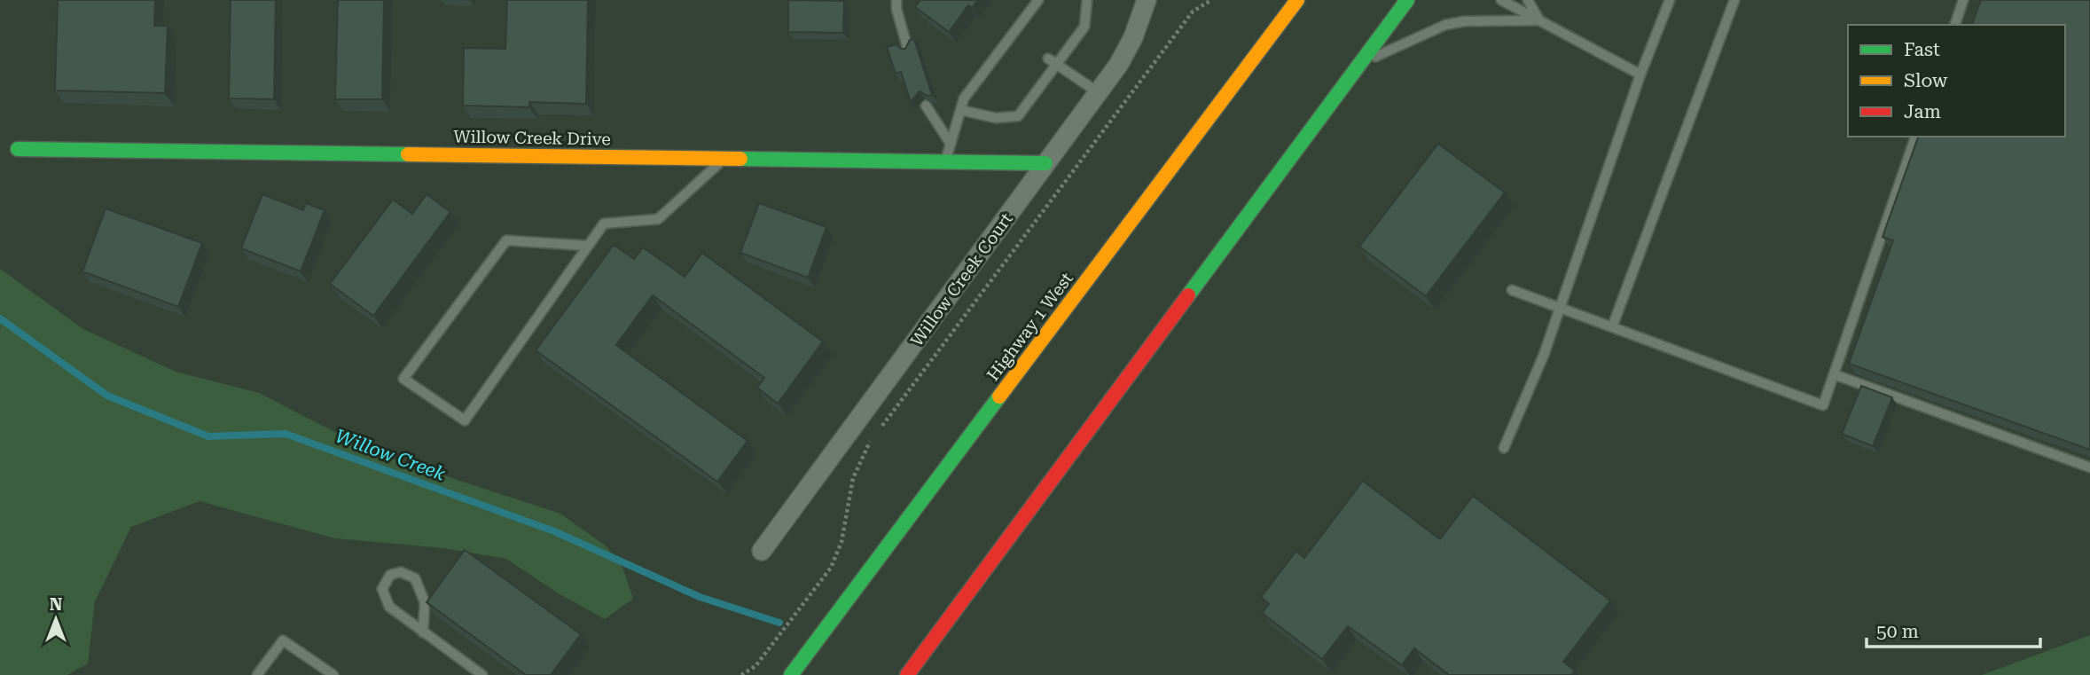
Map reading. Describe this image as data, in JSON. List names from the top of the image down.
{
  "streets": {
    "main road": ["Willow Creek Drive", "Highway 1 West"],
    "street": ["Willow Creek Court"]
  },
  "crossings": [
    ["Willow Creek Drive", "Willow Creek Court"]
  ],
  "water": ["Willow Creek"],
  "legend": ["Fast", "Slow", "Jam"],
  "scale_bar": "50 m",
  "north": "top"
}
